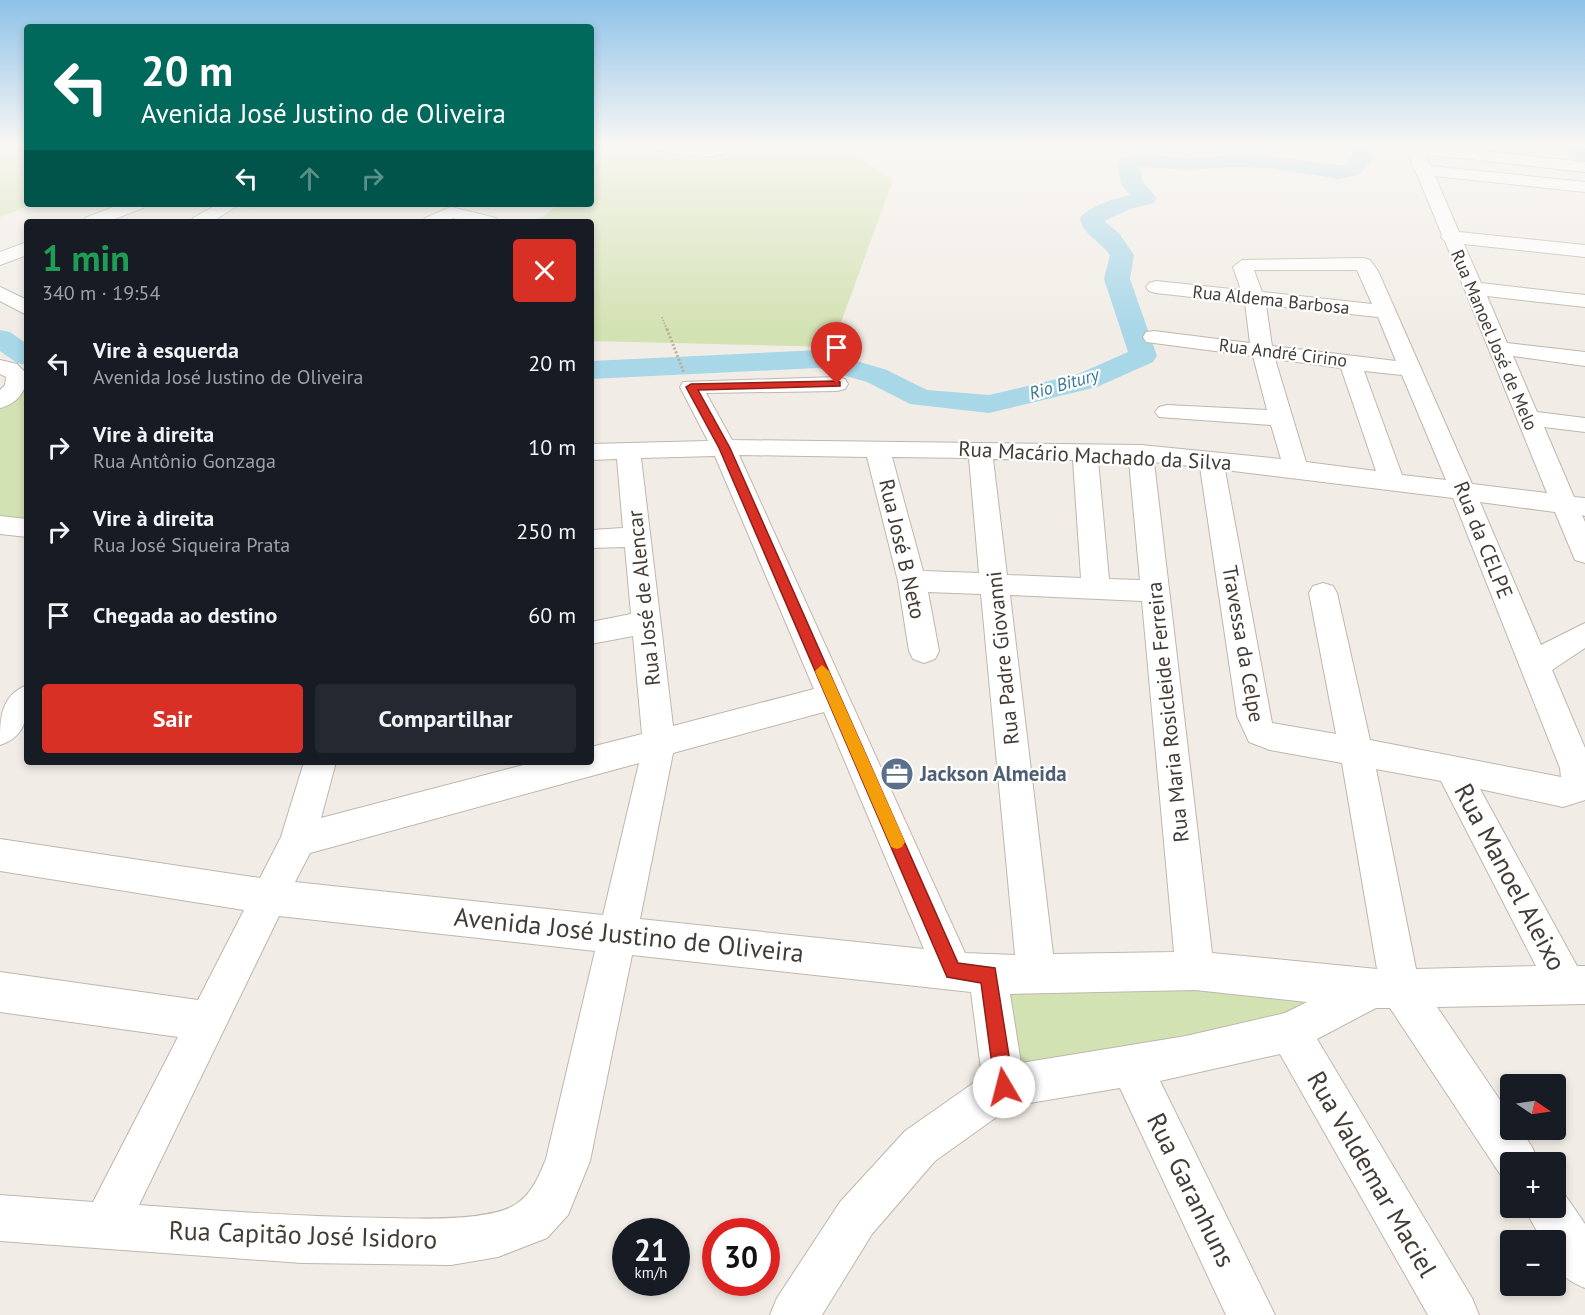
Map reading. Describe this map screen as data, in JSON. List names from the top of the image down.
{
  "streets": {
    "street": [
      "Rua Aldema Barbosa",
      "Rua Manoel José de Melo",
      "Rua André Cirino",
      "Rua Macário Machado da Silva",
      "Rua da CELPE",
      "Rua José B Neto",
      "Rua José de Alencar",
      "Travessa da Celpe",
      "Rua Padre Giovanni",
      "Rua Maria Rosicleide Ferreira",
      "Rua Manoel Aleixo",
      "Avenida José Justino de Oliveira",
      "Rua Valdemar Maciel",
      "Rua Garanhuns",
      "Rua Capitão José Isidoro"
    ]
  },
  "crossings": [
    ["Rua Aldema Barbosa", "Rua da CELPE"],
    ["Rua Manoel José de Melo", "Rua Macário Machado da Silva"],
    ["Rua André Cirino", "Rua da CELPE"],
    ["Rua Macário Machado da Silva", "Rua da CELPE"],
    ["Rua Macário Machado da Silva", "Rua José B Neto"],
    ["Rua Macário Machado da Silva", "Rua José de Alencar"],
    ["Rua Macário Machado da Silva", "Travessa da Celpe"],
    ["Rua Macário Machado da Silva", "Rua Padre Giovanni"],
    ["Rua Macário Machado da Silva", "Rua Maria Rosicleide Ferreira"],
    ["Rua da CELPE", "Rua Manoel Aleixo"],
    ["Rua José de Alencar", "Avenida José Justino de Oliveira"],
    ["Rua José de Alencar", "Rua Capitão José Isidoro"],
    ["Rua Padre Giovanni", "Avenida José Justino de Oliveira"],
    ["Rua Maria Rosicleide Ferreira", "Avenida José Justino de Oliveira"],
    ["Rua Manoel Aleixo", "Avenida José Justino de Oliveira"],
    ["Avenida José Justino de Oliveira", "Rua Capitão José Isidoro"]
  ],
  "water": ["Rio Bitury"],
  "places": {
    "office": ["Jackson Almeida"]
  },
  "north": "right",
  "page": {
    "turn": ["20 m", "Avenida José Justino de Oliveira"],
    "heading": ["1 min", "340 m · 19:54"],
    "list": [
      {
        "name": "Vire à esquerda",
        "note": "Avenida José Justino de Oliveira",
        "value": "20 m"
      },
      {
        "name": "Vire à direita",
        "note": "Rua Antônio Gonzaga",
        "value": "10 m"
      },
      {
        "name": "Vire à direita",
        "note": "Rua José Siqueira Prata",
        "value": "250 m"
      },
      {
        "name": "Chegada ao destino",
        "value": "60 m"
      }
    ],
    "buttons": ["Sair", "Compartilhar"],
    "map_buttons": ["+", "−"],
    "speed": "21 km/h",
    "limit": "30"
  }
}
